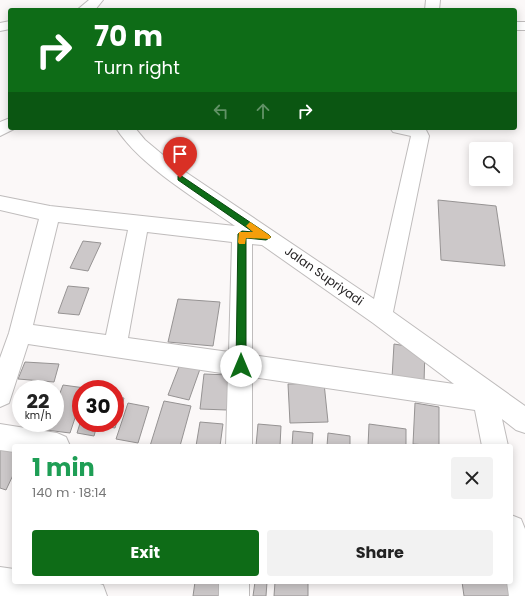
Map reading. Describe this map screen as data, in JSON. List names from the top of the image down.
{
  "streets": {
    "street": ["Jalan Supriyadi"]
  },
  "page": {
    "turn": ["70 m", "Turn right"],
    "speed": "22 km/h",
    "limit": "30",
    "heading": ["1 min", "140 m · 18:14"],
    "buttons": ["Exit", "Share"]
  }
}
